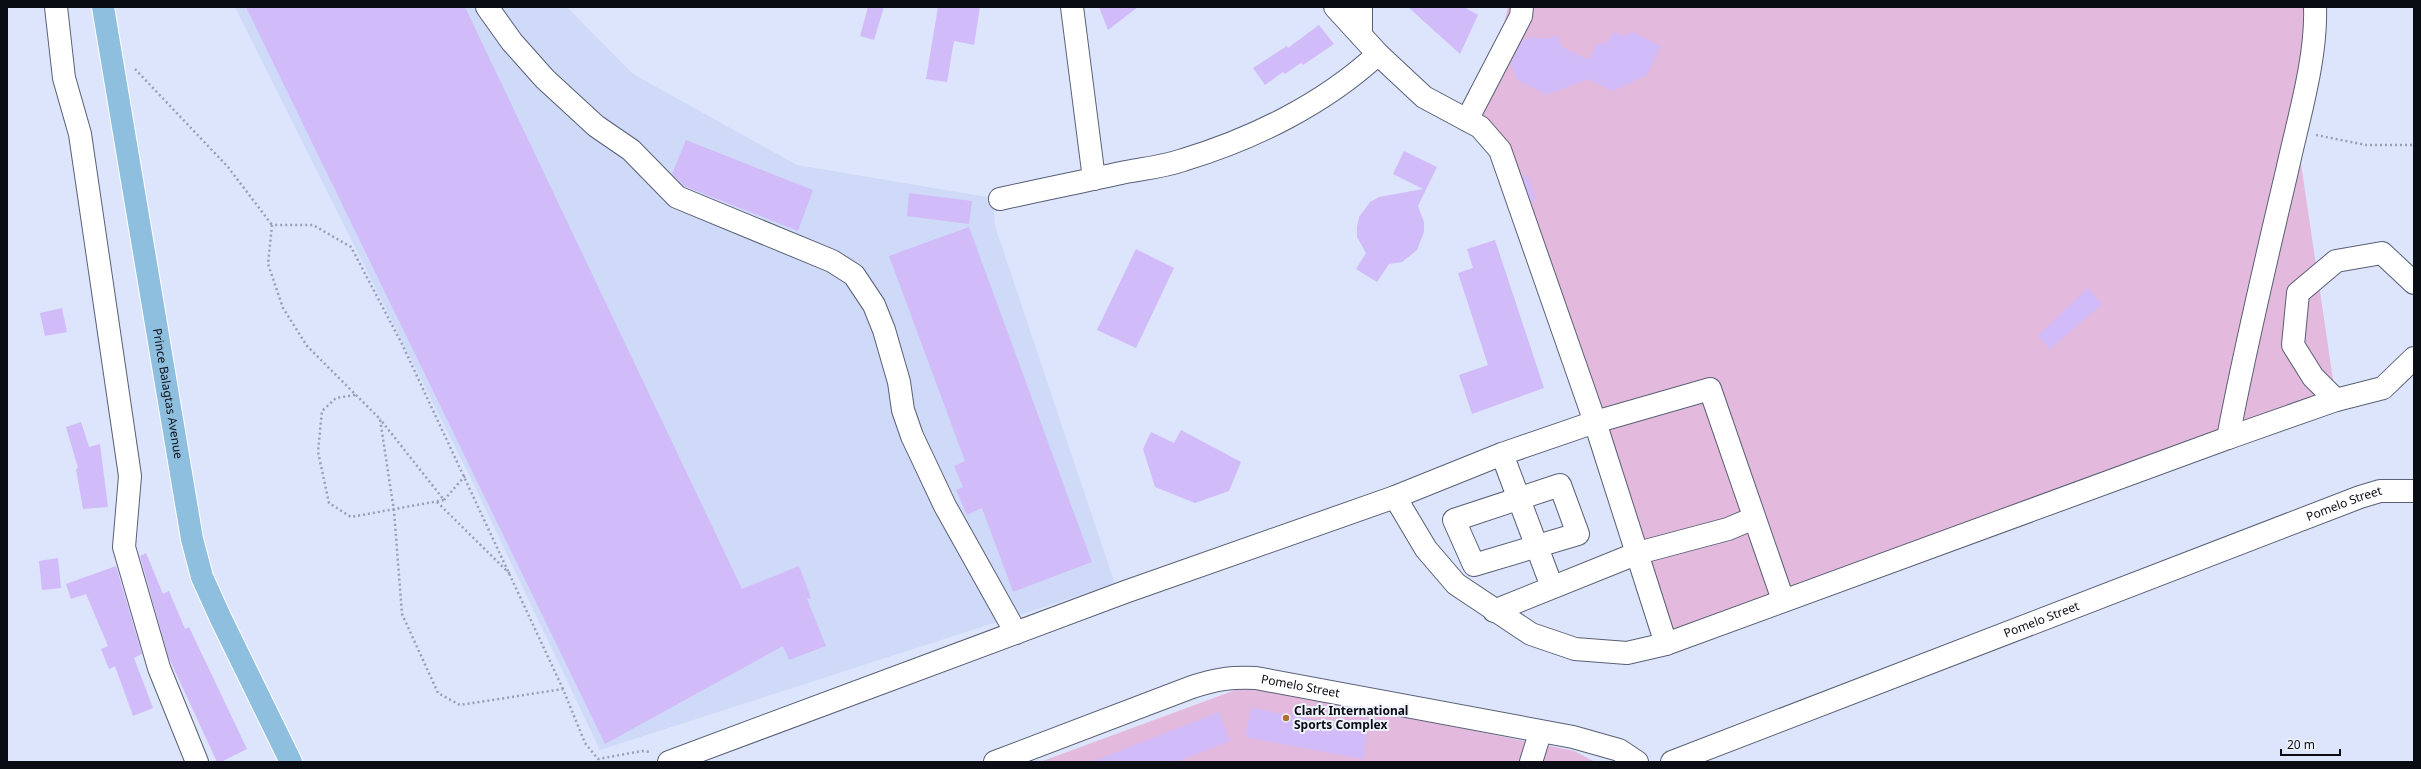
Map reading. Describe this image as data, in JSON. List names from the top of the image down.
{
  "streets": {
    "main road": ["Prince Balagtas Avenue"],
    "street": ["Pomelo Street"]
  },
  "places": ["Clark International Sports Complex"],
  "scale_bar": "20 m"
}
